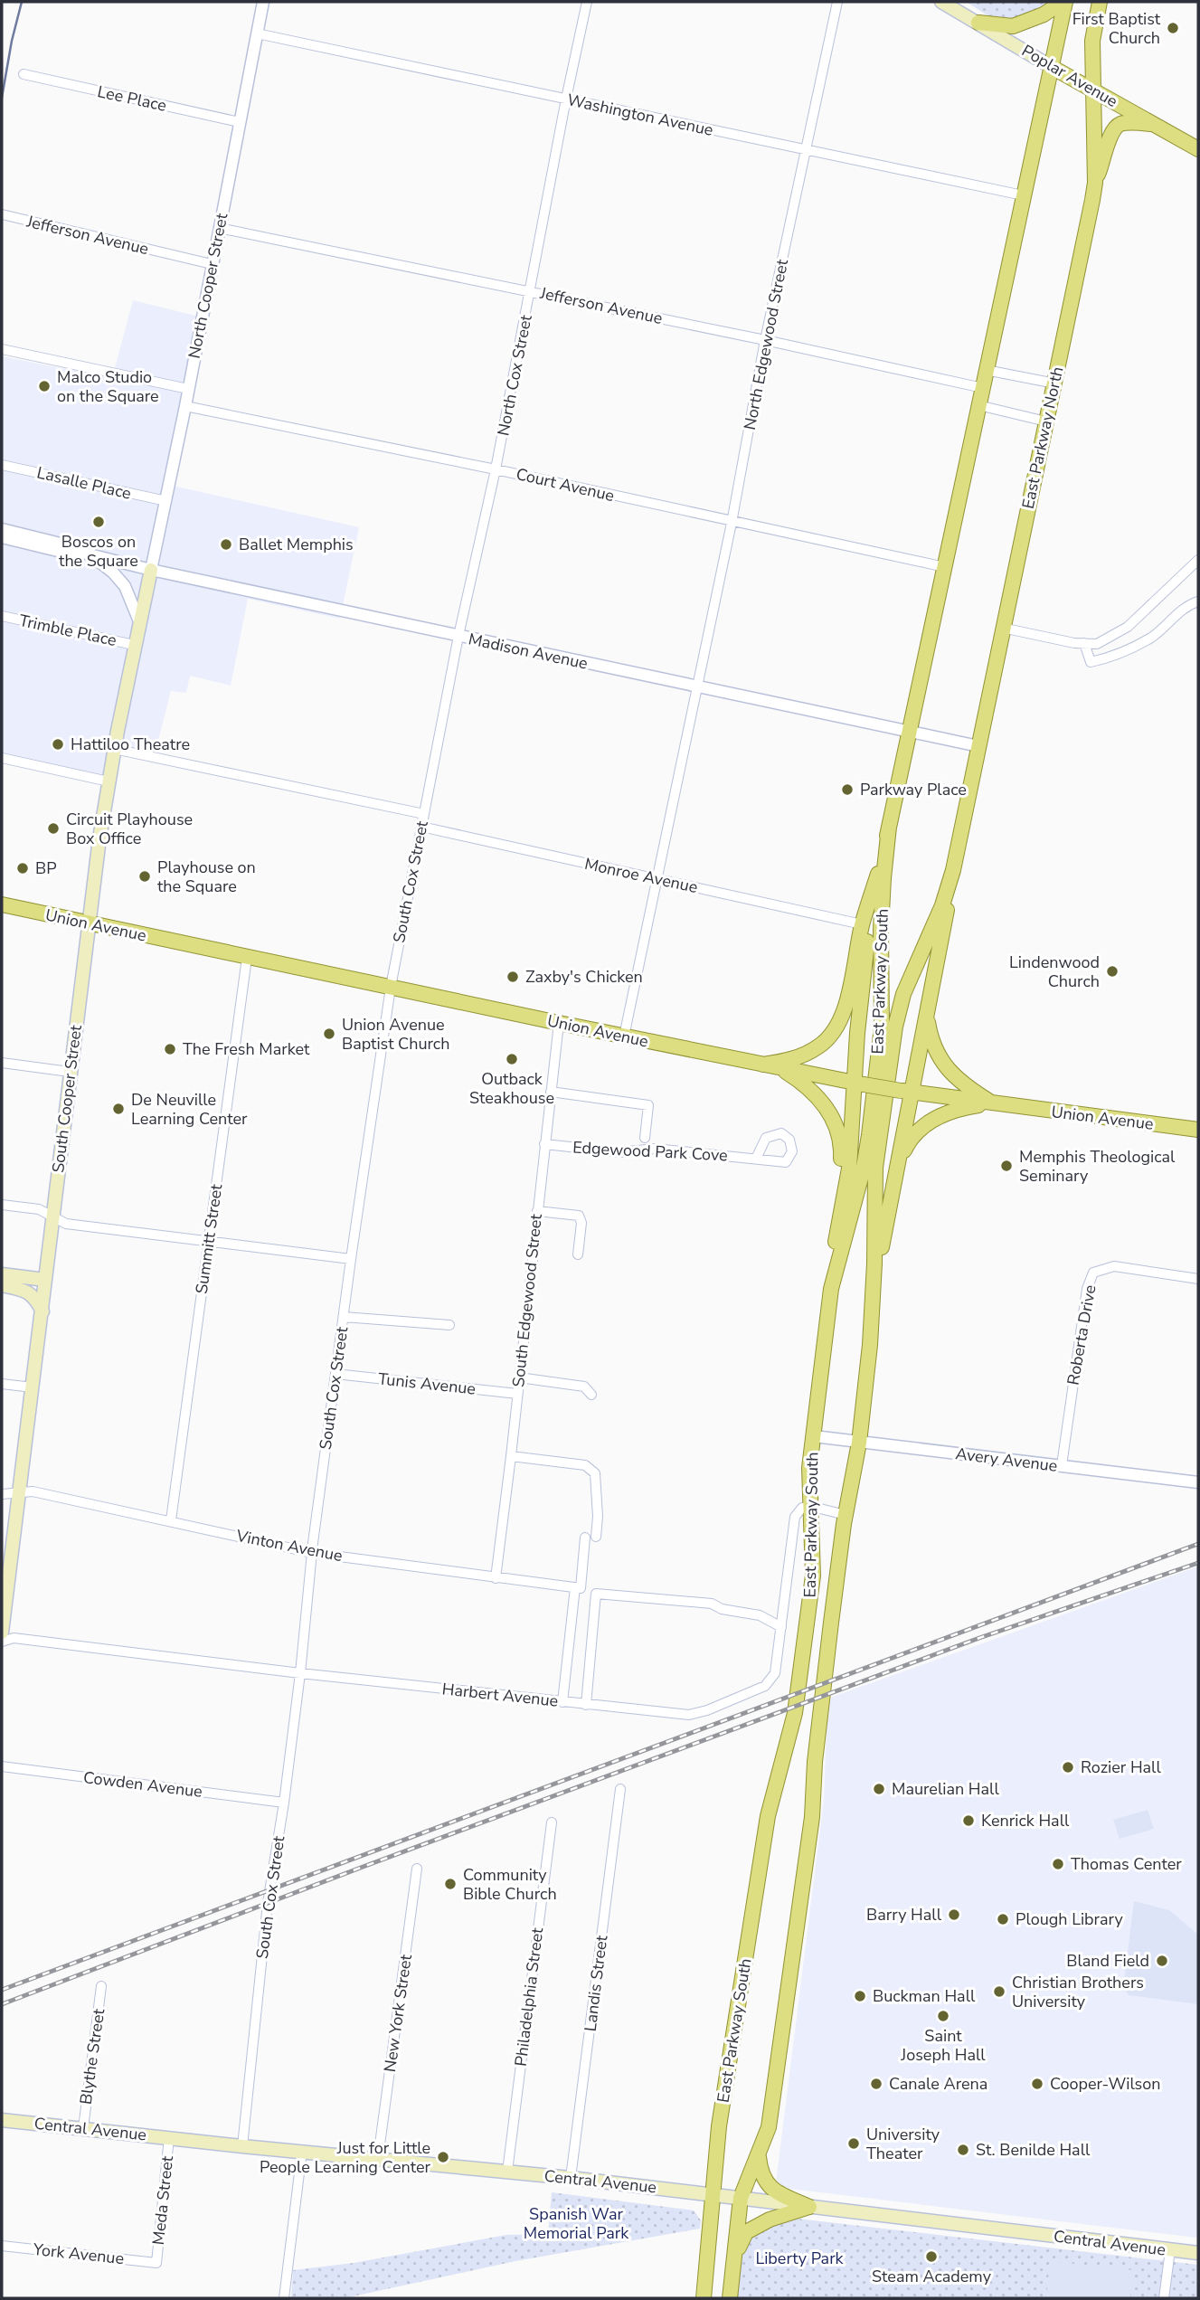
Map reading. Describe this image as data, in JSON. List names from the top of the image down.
{
  "streets": {
    "main road": [
      "Poplar Avenue",
      "East Parkway North",
      "Union Avenue",
      "East Parkway South",
      "South Cooper Street",
      "Central Avenue"
    ],
    "street": [
      "Lee Place",
      "Washington Avenue",
      "Jefferson Avenue",
      "North Cooper Street",
      "North Edgewood Street",
      "North Cox Street",
      "Lasalle Place",
      "Court Avenue",
      "Trimble Place",
      "Madison Avenue",
      "Monroe Avenue",
      "South Cox Street",
      "Edgewood Park Cove",
      "Summitt Street",
      "South Edgewood Street",
      "Roberta Drive",
      "Tunis Avenue",
      "Avery Avenue",
      "Vinton Avenue",
      "Harbert Avenue",
      "Cowden Avenue",
      "Landis Street",
      "Philadelphia Street",
      "New York Street",
      "Blythe Street",
      "Meda Street",
      "York Avenue"
    ]
  },
  "crossings": [
    ["Poplar Avenue", "East Parkway North"],
    ["Lee Place", "North Cooper Street"],
    ["Washington Avenue", "North Cooper Street"],
    ["Washington Avenue", "North Edgewood Street"],
    ["Washington Avenue", "North Cox Street"],
    ["Jefferson Avenue", "North Cooper Street"],
    ["Jefferson Avenue", "North Edgewood Street"],
    ["Jefferson Avenue", "North Cox Street"],
    ["North Cooper Street", "Lasalle Place"],
    ["North Cooper Street", "Court Avenue"],
    ["North Cooper Street", "Madison Avenue"],
    ["North Cooper Street", "South Cooper Street"],
    ["North Edgewood Street", "Court Avenue"],
    ["North Edgewood Street", "Madison Avenue"],
    ["North Cox Street", "Court Avenue"],
    ["North Cox Street", "Madison Avenue"],
    ["North Cox Street", "South Cox Street"],
    ["East Parkway North", "Madison Avenue"],
    ["East Parkway North", "East Parkway South"],
    ["Trimble Place", "South Cooper Street"],
    ["Madison Avenue", "South Cox Street"],
    ["Madison Avenue", "South Cooper Street"],
    ["Monroe Avenue", "South Cox Street"],
    ["South Cox Street", "Union Avenue"],
    ["South Cox Street", "Tunis Avenue"],
    ["South Cox Street", "Vinton Avenue"],
    ["South Cox Street", "Harbert Avenue"],
    ["South Cox Street", "Cowden Avenue"],
    ["South Cox Street", "Central Avenue"],
    ["Union Avenue", "South Cooper Street"],
    ["Union Avenue", "Summitt Street"],
    ["Union Avenue", "South Edgewood Street"],
    ["East Parkway South", "Avery Avenue"],
    ["East Parkway South", "Harbert Avenue"],
    ["East Parkway South", "Central Avenue"],
    ["South Cooper Street", "Vinton Avenue"],
    ["Edgewood Park Cove", "South Edgewood Street"],
    ["Summitt Street", "Vinton Avenue"],
    ["South Edgewood Street", "Tunis Avenue"],
    ["South Edgewood Street", "Vinton Avenue"],
    ["Roberta Drive", "Avery Avenue"],
    ["Landis Street", "Central Avenue"],
    ["Philadelphia Street", "Central Avenue"],
    ["New York Street", "Central Avenue"],
    ["Blythe Street", "Central Avenue"],
    ["Central Avenue", "Meda Street"],
    ["Meda Street", "York Avenue"]
  ],
  "parks": ["Spanish War Memorial Park", "Liberty Park"],
  "places": [
    "First Baptist Church",
    "Malco Studio on the Square",
    "Boscos on the Square",
    "Ballet Memphis",
    "Hattiloo Theatre",
    "Parkway Place",
    "Circuit Playhouse Box Office",
    "BP",
    "Playhouse on the Square",
    "Lindenwood Church",
    "Zaxby's Chicken",
    "Union Avenue Baptist Church",
    "The Fresh Market",
    "Outback Steakhouse",
    "De Neuville Learning Center",
    "Memphis Theological Seminary",
    "Rozier Hall",
    "Maurelian Hall",
    "Kenrick Hall",
    "Thomas Center",
    "Community Bible Church",
    "Barry Hall",
    "Plough Library",
    "Bland Field",
    "Christian Brothers University",
    "Buckman Hall",
    "Saint Joseph Hall",
    "Canale Arena",
    "Cooper-Wilson",
    "University Theater",
    "St. Benilde Hall",
    "Just for Little People Learning Center",
    "Steam Academy"
  ]
}
